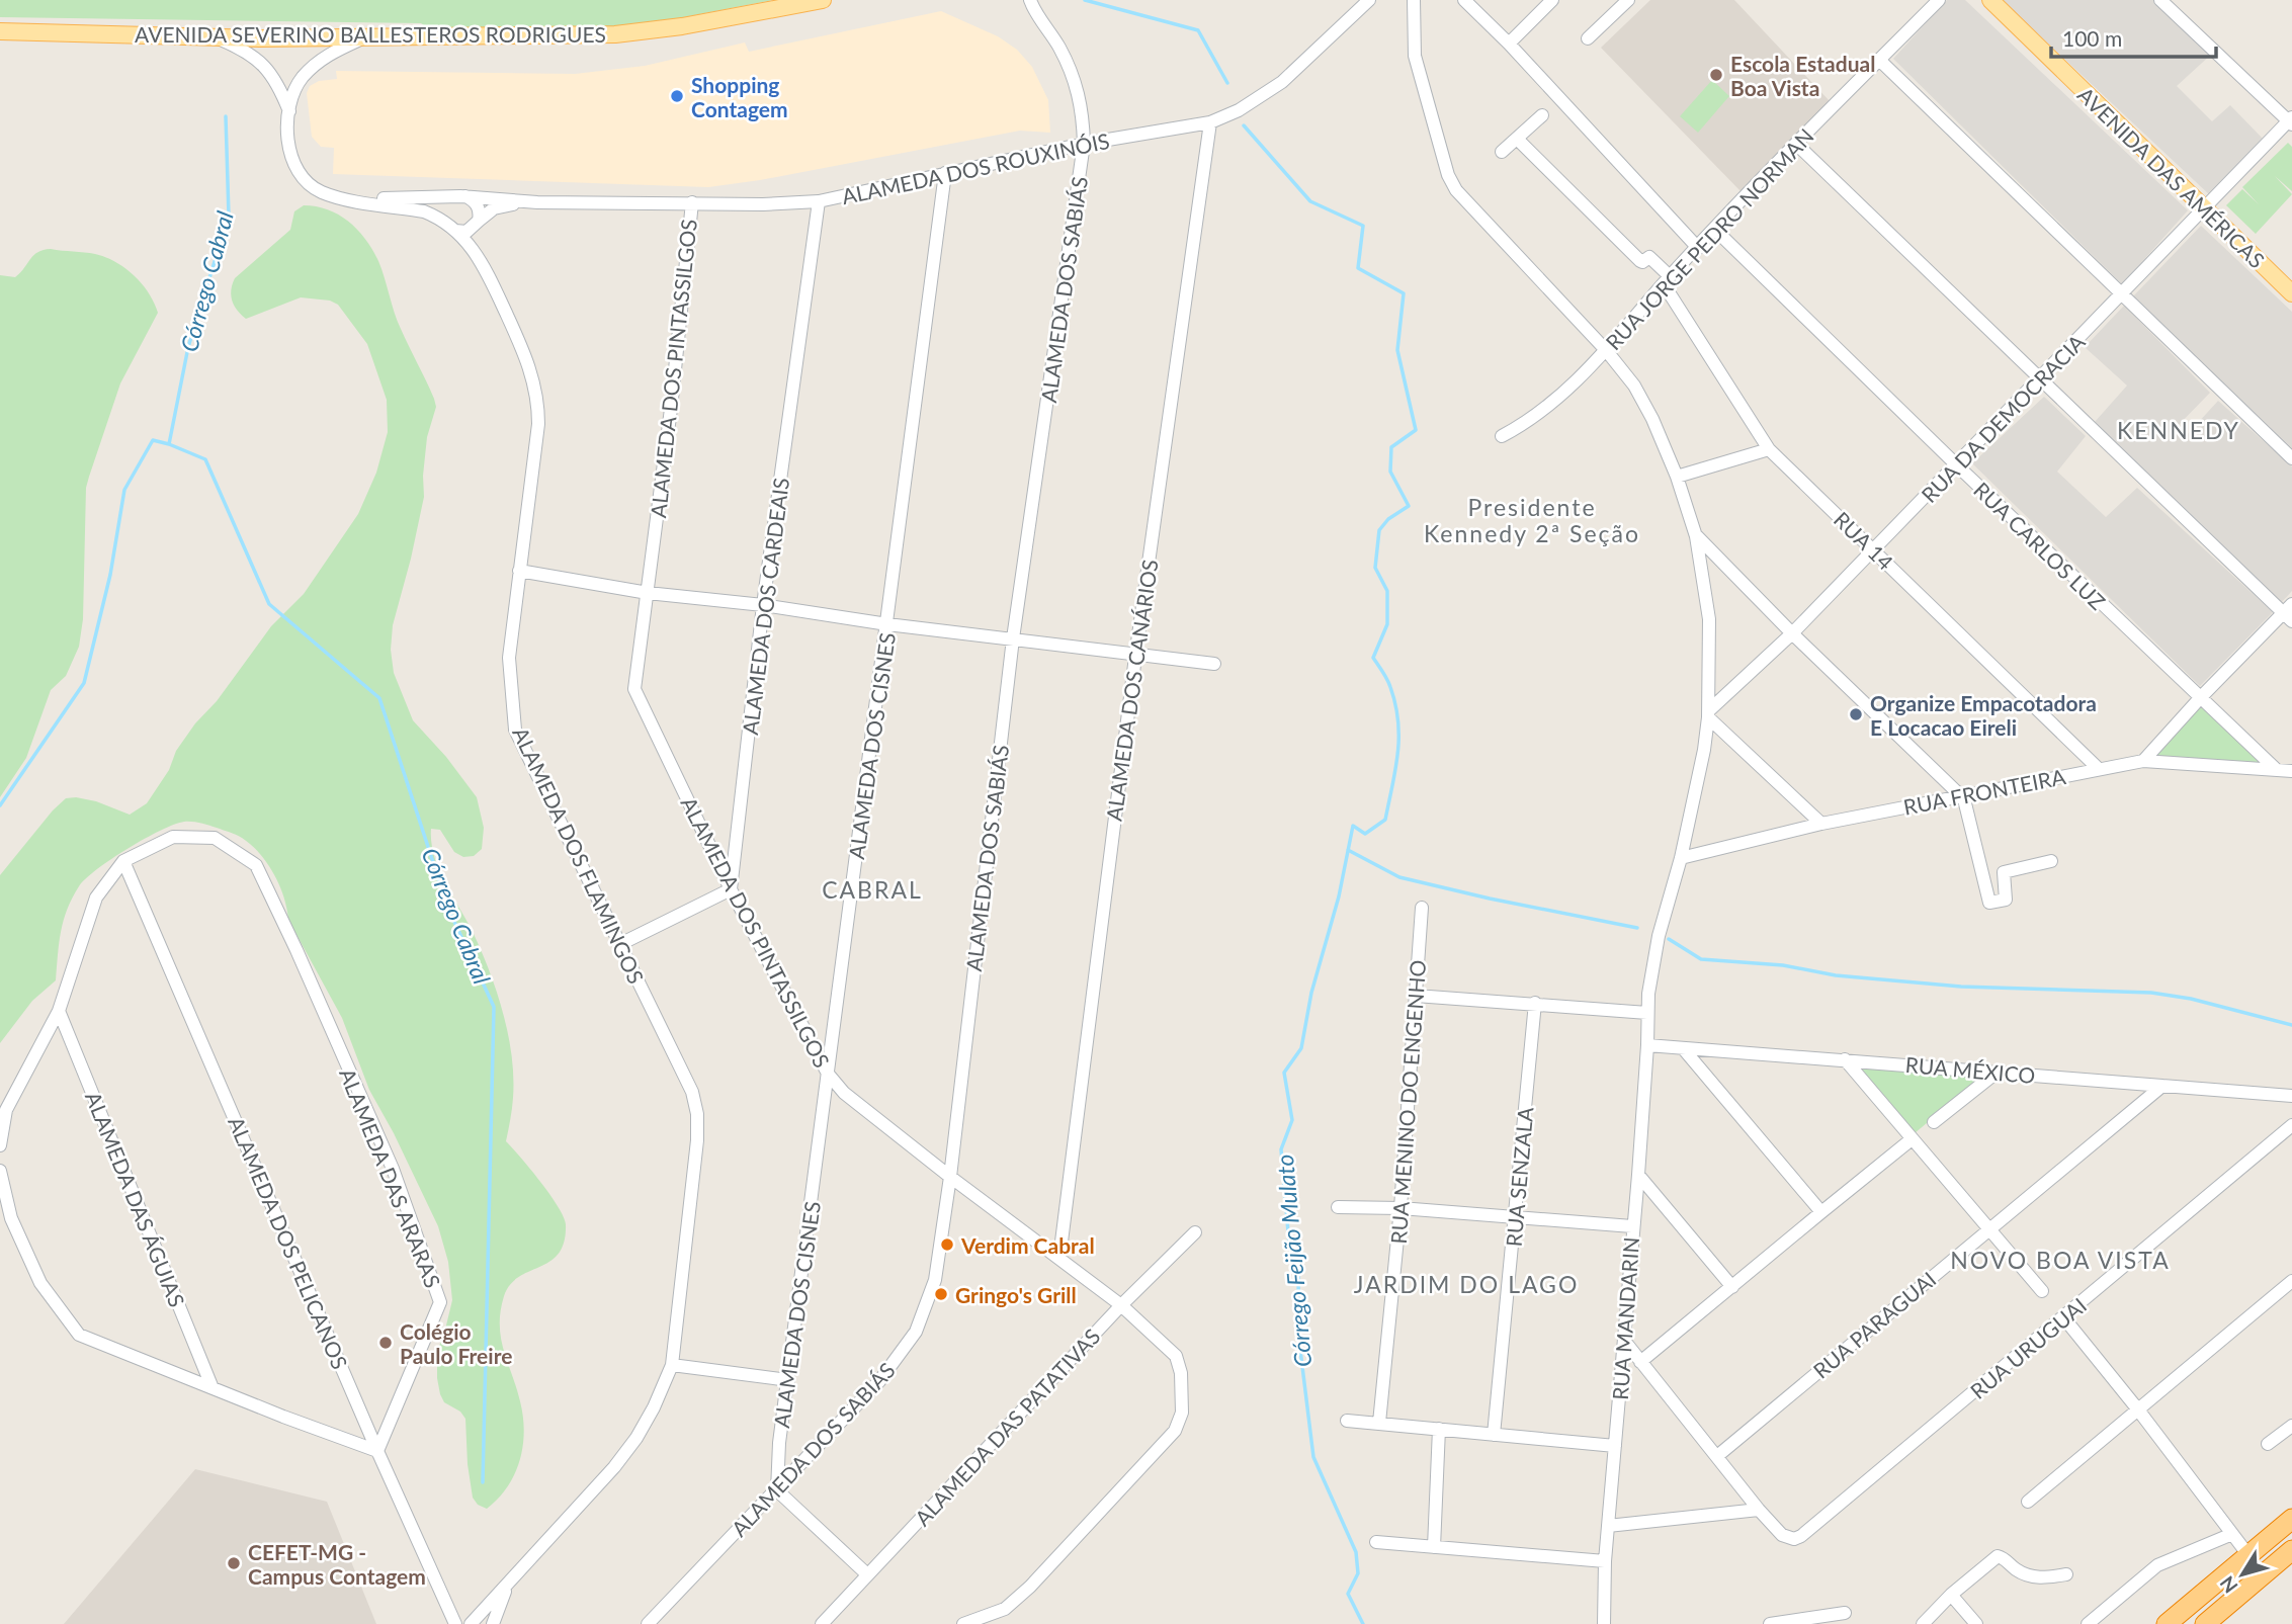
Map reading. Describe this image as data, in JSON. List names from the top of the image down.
{
  "streets": {
    "main road": ["AVENIDA SEVERINO BALLESTEROS RODRIGUES", "AVENIDA DAS AMÉRICAS"],
    "street": [
      "ALAMEDA DOS ROUXINÓIS",
      "RUA JORGE PEDRO NORMAN",
      "ALAMEDA DOS SABIÁS",
      "ALAMEDA DOS PINTASSILGOS",
      "RUA DA DEMOCRACIA",
      "RUA 14",
      "RUA CARLOS LUZ",
      "ALAMEDA DOS CARDEAIS",
      "ALAMEDA DOS CANÁRIOS",
      "ALAMEDA DOS CISNES",
      "RUA FRONTEIRA",
      "ALAMEDA DOS FLAMINGOS",
      "RUA MÉXICO",
      "RUA MENINO DO ENGENHO",
      "RUA SENZALA",
      "ALAMEDA DAS ARARAS",
      "ALAMEDA DAS ÁGUIAS",
      "ALAMEDA DOS PELICANOS",
      "RUA MANDARIN",
      "RUA PARAGUAI",
      "RUA URUGUAI",
      "ALAMEDA DAS PATATIVAS"
    ]
  },
  "crossings": [
    ["AVENIDA SEVERINO BALLESTEROS RODRIGUES", "ALAMEDA DOS ROUXINÓIS"],
    ["ALAMEDA DOS ROUXINÓIS", "ALAMEDA DOS SABIÁS"],
    ["ALAMEDA DOS ROUXINÓIS", "ALAMEDA DOS PINTASSILGOS"],
    ["ALAMEDA DOS ROUXINÓIS", "ALAMEDA DOS CARDEAIS"],
    ["ALAMEDA DOS ROUXINÓIS", "ALAMEDA DOS CANÁRIOS"],
    ["ALAMEDA DOS ROUXINÓIS", "ALAMEDA DOS CISNES"],
    ["ALAMEDA DOS ROUXINÓIS", "ALAMEDA DOS FLAMINGOS"],
    ["AVENIDA DAS AMÉRICAS", "RUA DA DEMOCRACIA"],
    ["RUA JORGE PEDRO NORMAN", "RUA 14"],
    ["RUA JORGE PEDRO NORMAN", "RUA CARLOS LUZ"],
    ["RUA JORGE PEDRO NORMAN", "RUA MANDARIN"],
    ["ALAMEDA DOS SABIÁS", "ALAMEDA DOS PINTASSILGOS"],
    ["ALAMEDA DOS SABIÁS", "ALAMEDA DOS CISNES"],
    ["ALAMEDA DOS PINTASSILGOS", "ALAMEDA DOS CARDEAIS"],
    ["ALAMEDA DOS PINTASSILGOS", "ALAMEDA DOS CANÁRIOS"],
    ["ALAMEDA DOS PINTASSILGOS", "ALAMEDA DOS CISNES"],
    ["ALAMEDA DOS PINTASSILGOS", "ALAMEDA DAS PATATIVAS"],
    ["RUA DA DEMOCRACIA", "RUA 14"],
    ["RUA DA DEMOCRACIA", "RUA CARLOS LUZ"],
    ["RUA DA DEMOCRACIA", "RUA MANDARIN"],
    ["RUA 14", "RUA FRONTEIRA"],
    ["RUA CARLOS LUZ", "RUA FRONTEIRA"],
    ["RUA FRONTEIRA", "RUA MANDARIN"],
    ["RUA MÉXICO", "RUA MANDARIN"],
    ["RUA MÉXICO", "RUA PARAGUAI"],
    ["ALAMEDA DAS ARARAS", "ALAMEDA DAS ÁGUIAS"],
    ["ALAMEDA DAS ARARAS", "ALAMEDA DOS PELICANOS"]
  ],
  "districts": [
    "KENNEDY",
    "Presidente Kennedy 2ª Seção",
    "CABRAL",
    "NOVO BOA VISTA",
    "JARDIM DO LAGO"
  ],
  "water": ["Córrego Cabral", "Córrego Feijão Mulato"],
  "places": [
    "Escola Estadual Boa Vista",
    "Shopping Contagem",
    "Organize Empacotadora E Locacao Eireli",
    "Verdim Cabral",
    "Gringo's Grill",
    "Colégio Paulo Freire",
    "CEFET-MG - Campus Contagem"
  ],
  "scale_bar": "100 m",
  "north": "bottom left"
}
